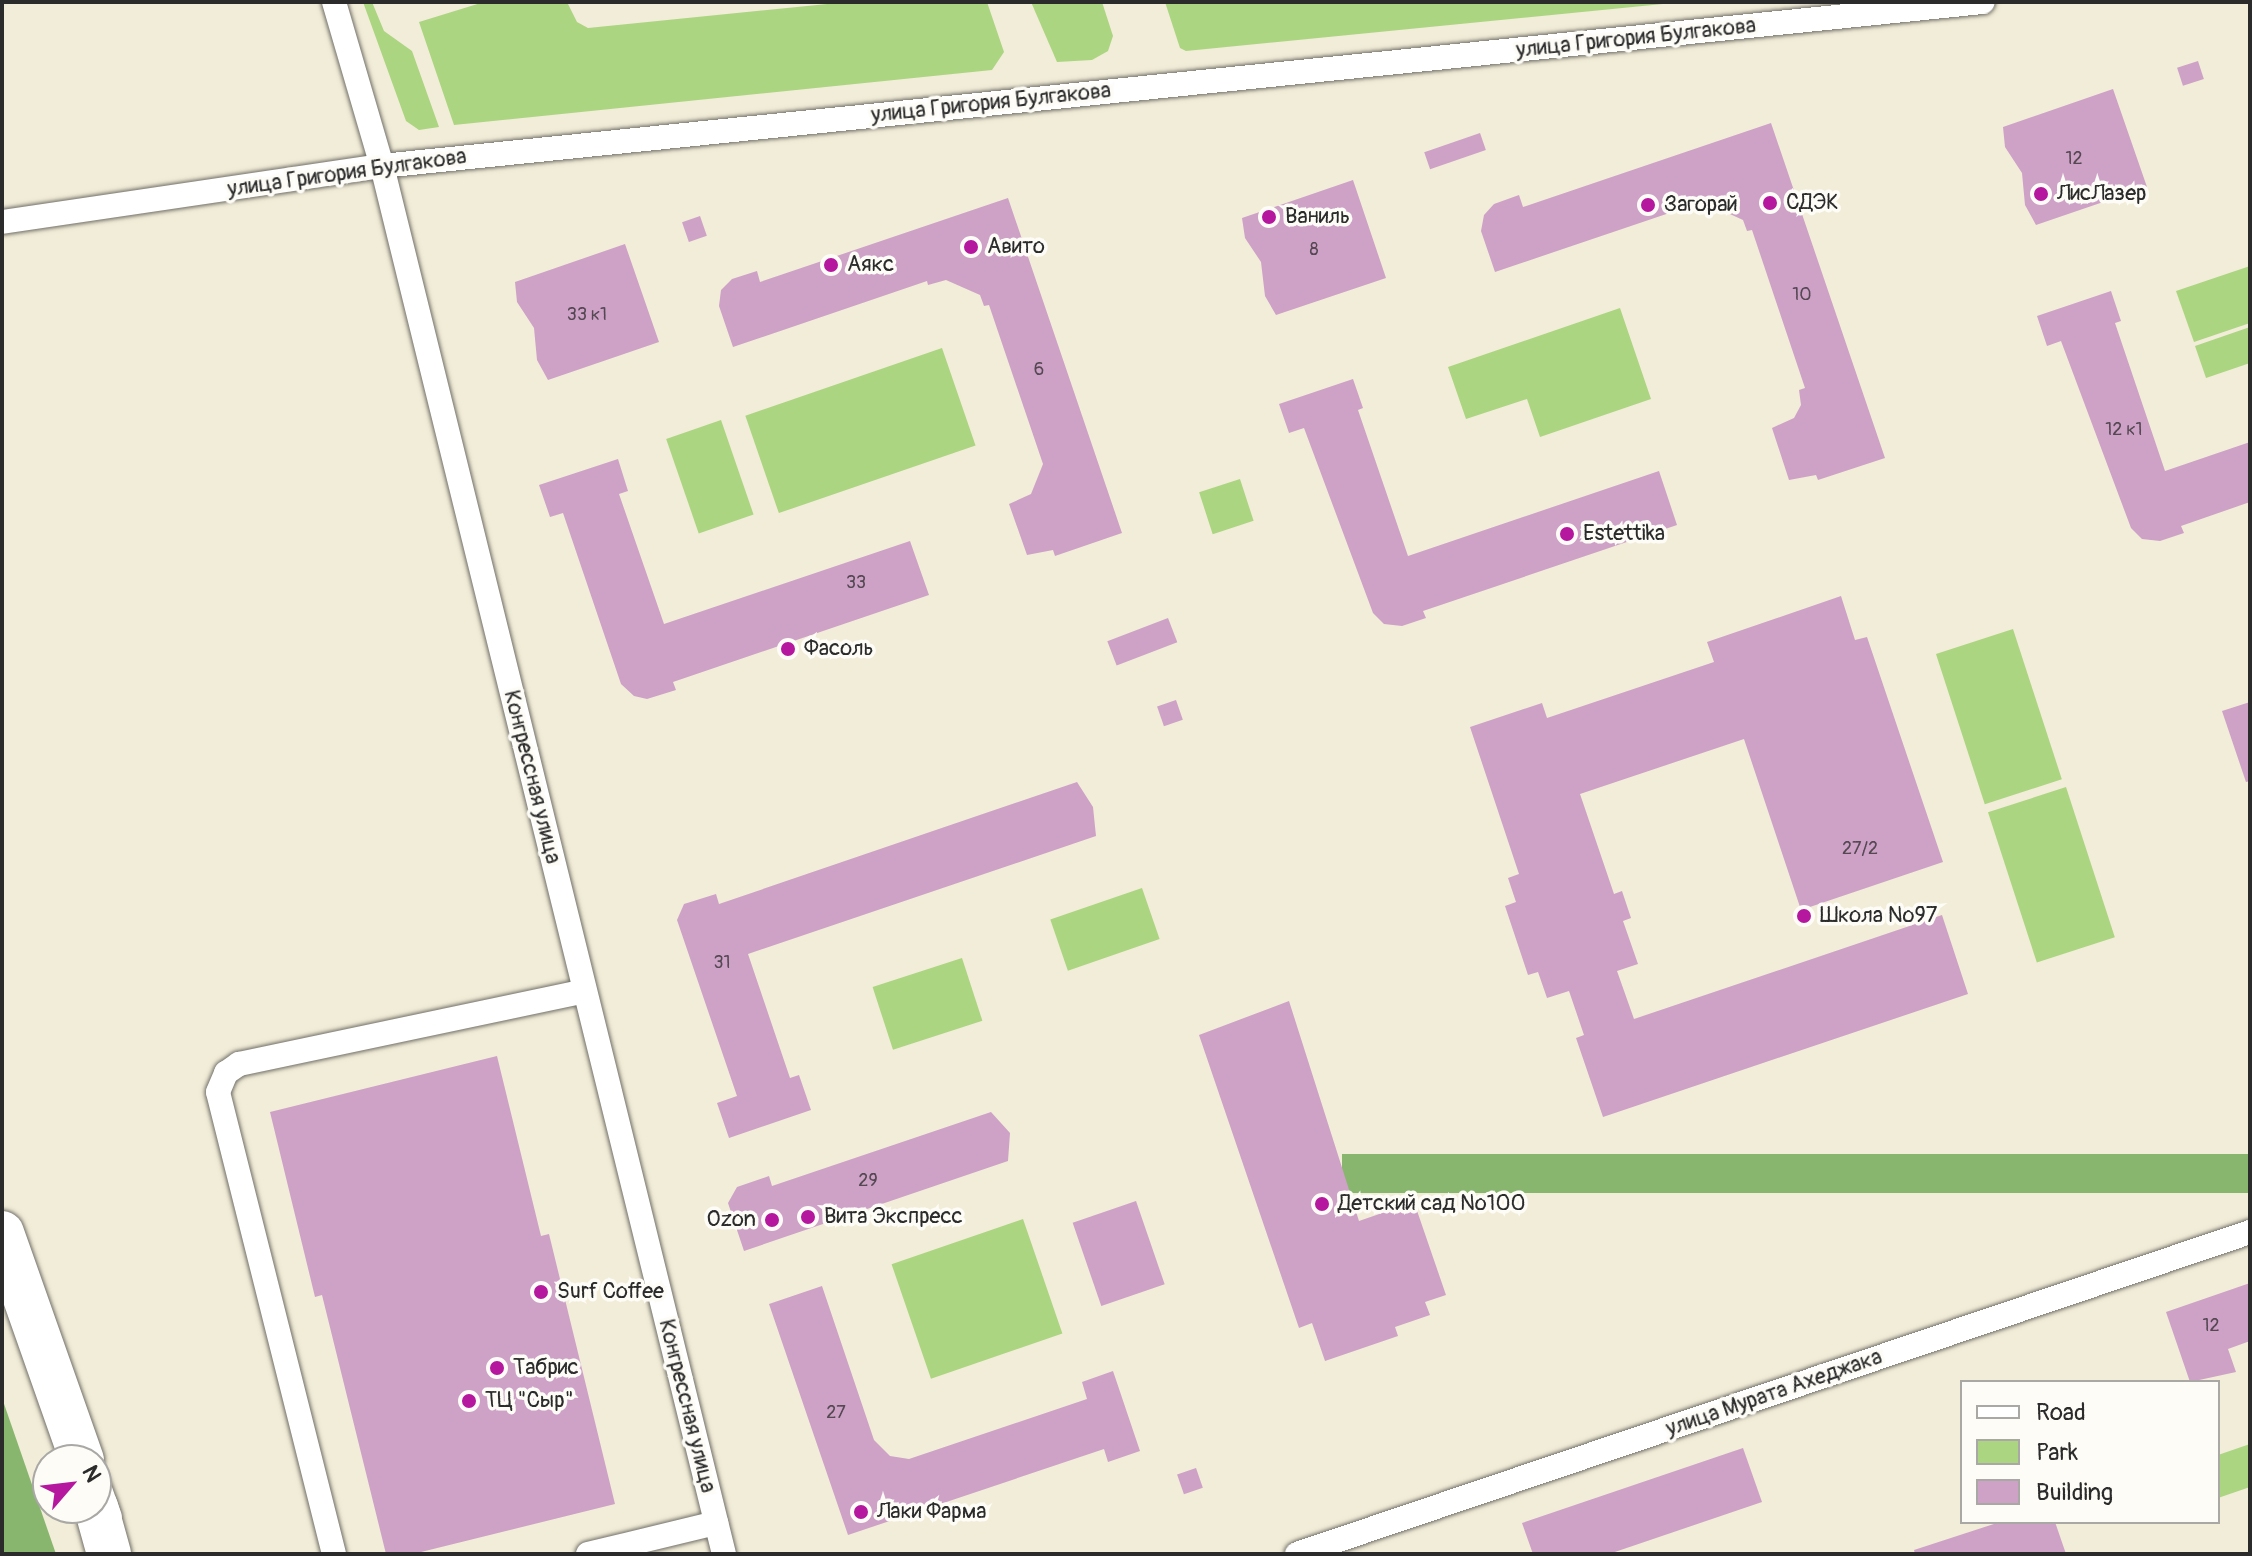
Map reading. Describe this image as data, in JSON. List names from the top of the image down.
{
  "streets": {
    "street": ["улица Григория Булгакова", "Конгрессная улица", "улица Мурата Ахеджака"]
  },
  "crossings": [
    ["улица Григория Булгакова", "Конгрессная улица"]
  ],
  "places": [
    "ЛисЛазер",
    "СДЭК",
    "Загорай",
    "Ваниль",
    "Авито",
    "Аякс",
    "Estettika",
    "Фасоль",
    "Школа №97",
    "Детский сад №100",
    "Вита Экспресс",
    "Ozon",
    "Surf Coffee",
    "Табрис",
    "ТЦ \"Сыр\"",
    "Лаки Фарма"
  ],
  "house_numbers": [
    "12",
    "8",
    "10",
    "33 к1",
    "6",
    "12 к1",
    "33",
    "27/2",
    "31",
    "29",
    "12",
    "27"
  ],
  "legend": ["Road", "Park", "Building"],
  "north": "top right"
}
